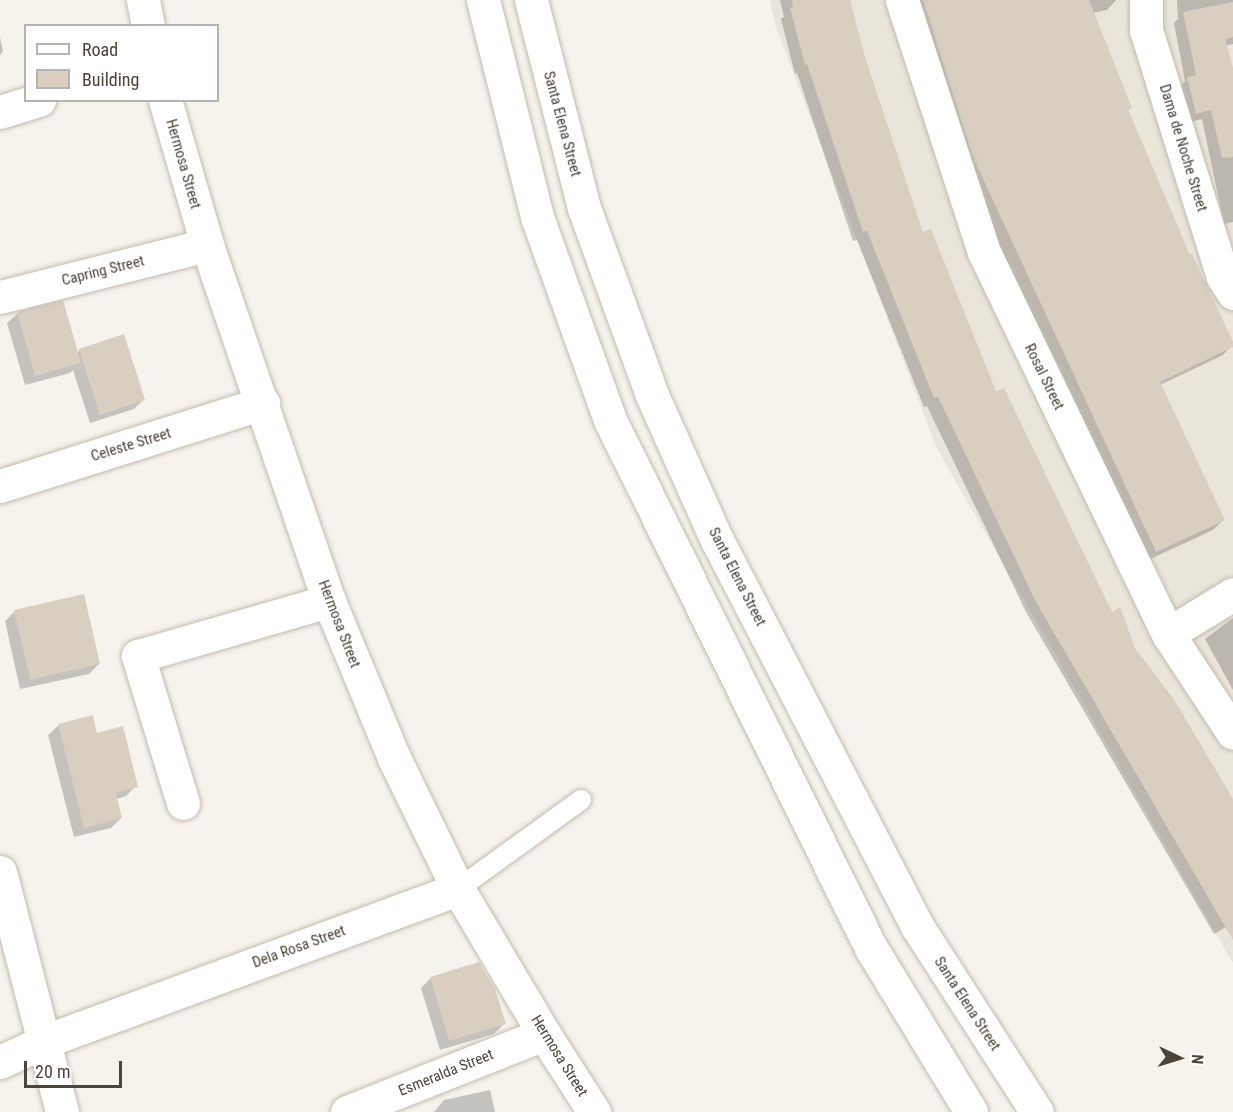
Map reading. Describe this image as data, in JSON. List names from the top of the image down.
{
  "streets": {
    "street": [
      "Santa Elena Street",
      "Dama de Noche Street",
      "Hermosa Street",
      "Capring Street",
      "Rosal Street",
      "Celeste Street",
      "Dela Rosa Street",
      "Esmeralda Street"
    ]
  },
  "crossings": [
    ["Hermosa Street", "Capring Street"],
    ["Hermosa Street", "Celeste Street"],
    ["Hermosa Street", "Dela Rosa Street"],
    ["Hermosa Street", "Esmeralda Street"]
  ],
  "legend": ["Road", "Building"],
  "scale_bar": "20 m",
  "north": "right"
}
